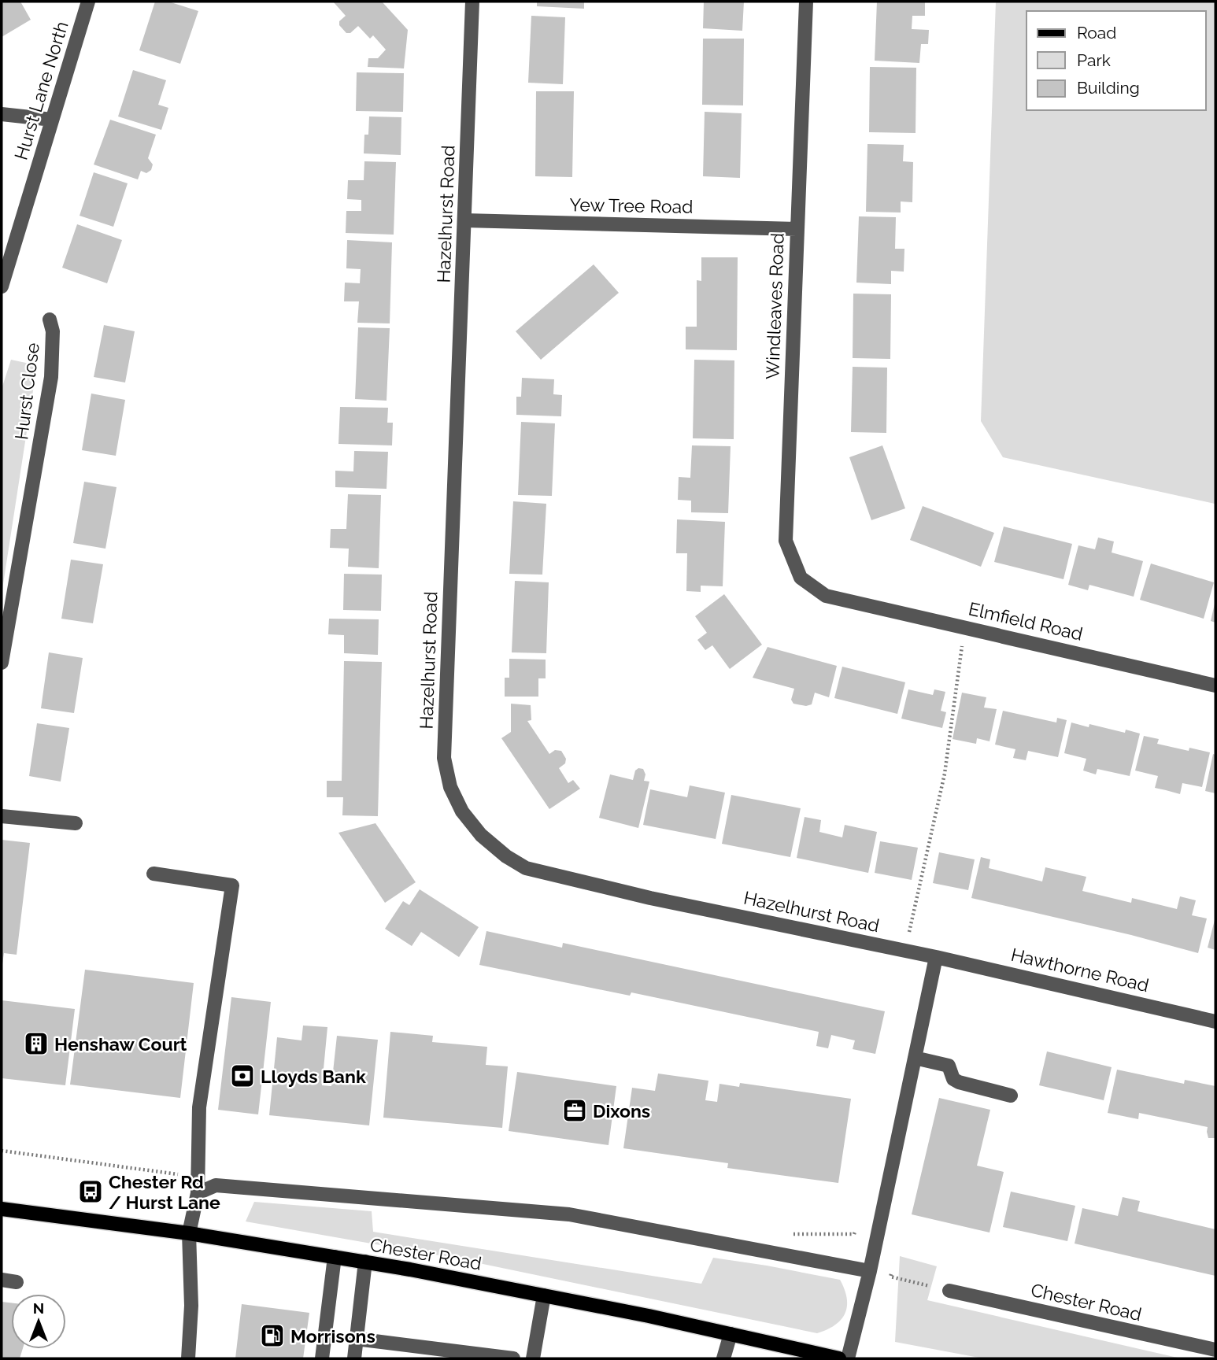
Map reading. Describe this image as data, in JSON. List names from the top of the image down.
{
  "streets": {
    "main road": ["Chester Road"],
    "street": [
      "Hurst Lane North",
      "Yew Tree Road",
      "Hazelhurst Road",
      "Windleaves Road",
      "Hurst Close",
      "Elmfield Road",
      "Hawthorne Road"
    ]
  },
  "crossings": [
    ["Yew Tree Road", "Hazelhurst Road"],
    ["Yew Tree Road", "Windleaves Road"],
    ["Hazelhurst Road", "Hawthorne Road"],
    ["Windleaves Road", "Elmfield Road"]
  ],
  "places": {
    "building": ["Henshaw Court"],
    "bank": ["Lloyds Bank"],
    "office": ["Dixons"],
    "bus stop": ["Chester Rd / Hurst Lane"],
    "fuel station": ["Morrisons"]
  },
  "legend": ["Road", "Park", "Building"],
  "north": "top"
}
